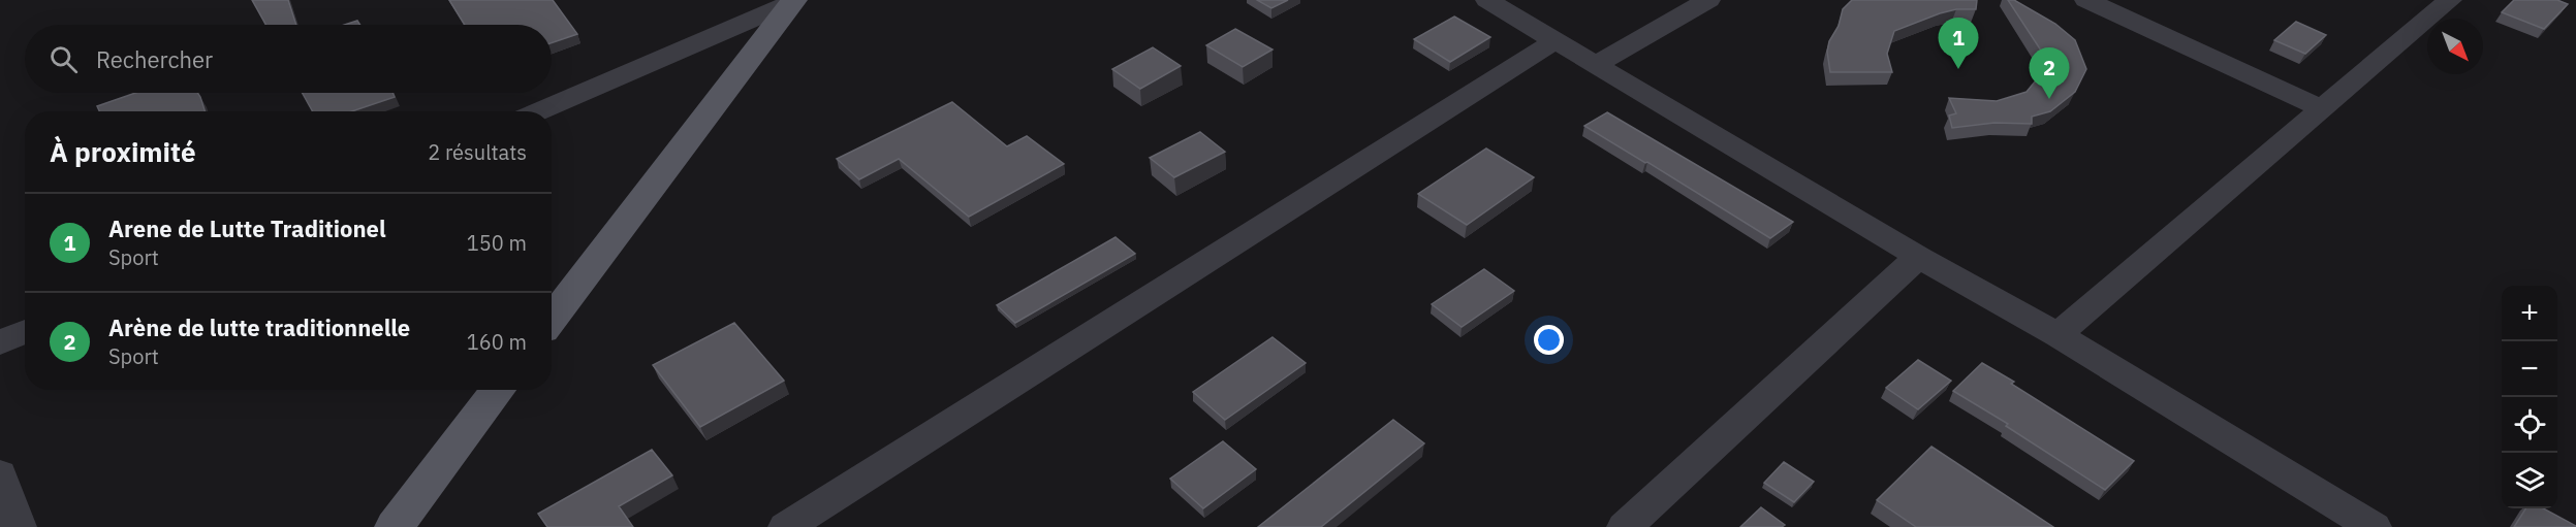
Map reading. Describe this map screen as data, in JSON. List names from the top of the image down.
{
  "north": "bottom right",
  "page": {
    "pins": ["1", "2"],
    "search": "Rechercher",
    "heading": ["À proximité", "2 résultats"],
    "list": [
      {
        "mark": "1",
        "name": "Arene de Lutte Traditionel",
        "note": "Sport",
        "value": "150 m"
      },
      {
        "mark": "2",
        "name": "Arène de lutte traditionnelle",
        "note": "Sport",
        "value": "160 m"
      }
    ],
    "map_buttons": ["+", "−"]
  }
}
